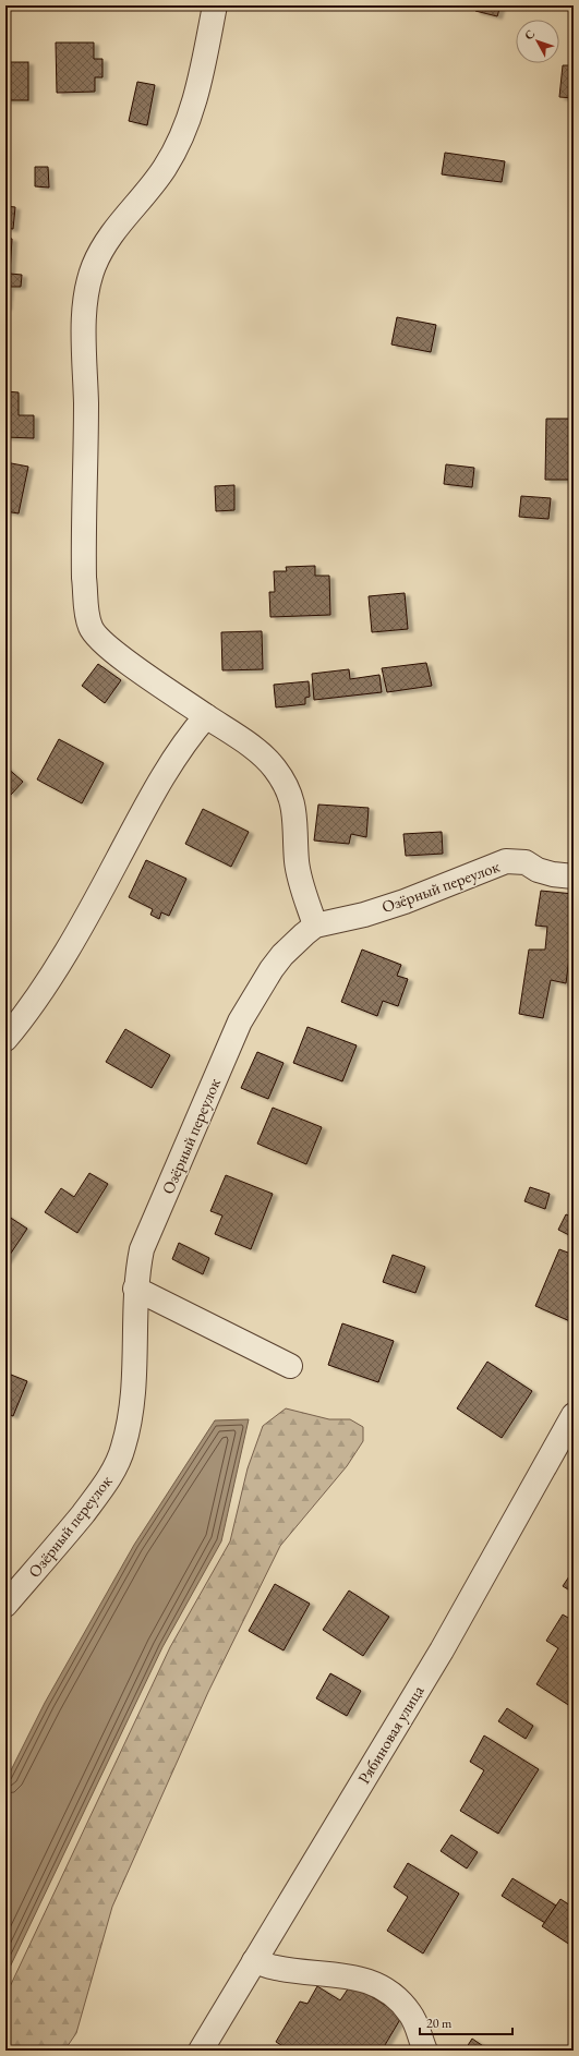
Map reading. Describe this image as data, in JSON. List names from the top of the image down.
{
  "streets": {
    "street": ["Озёрный переулок", "Рябиновая улица"]
  },
  "scale_bar": "20 m",
  "north": "top left"
}
